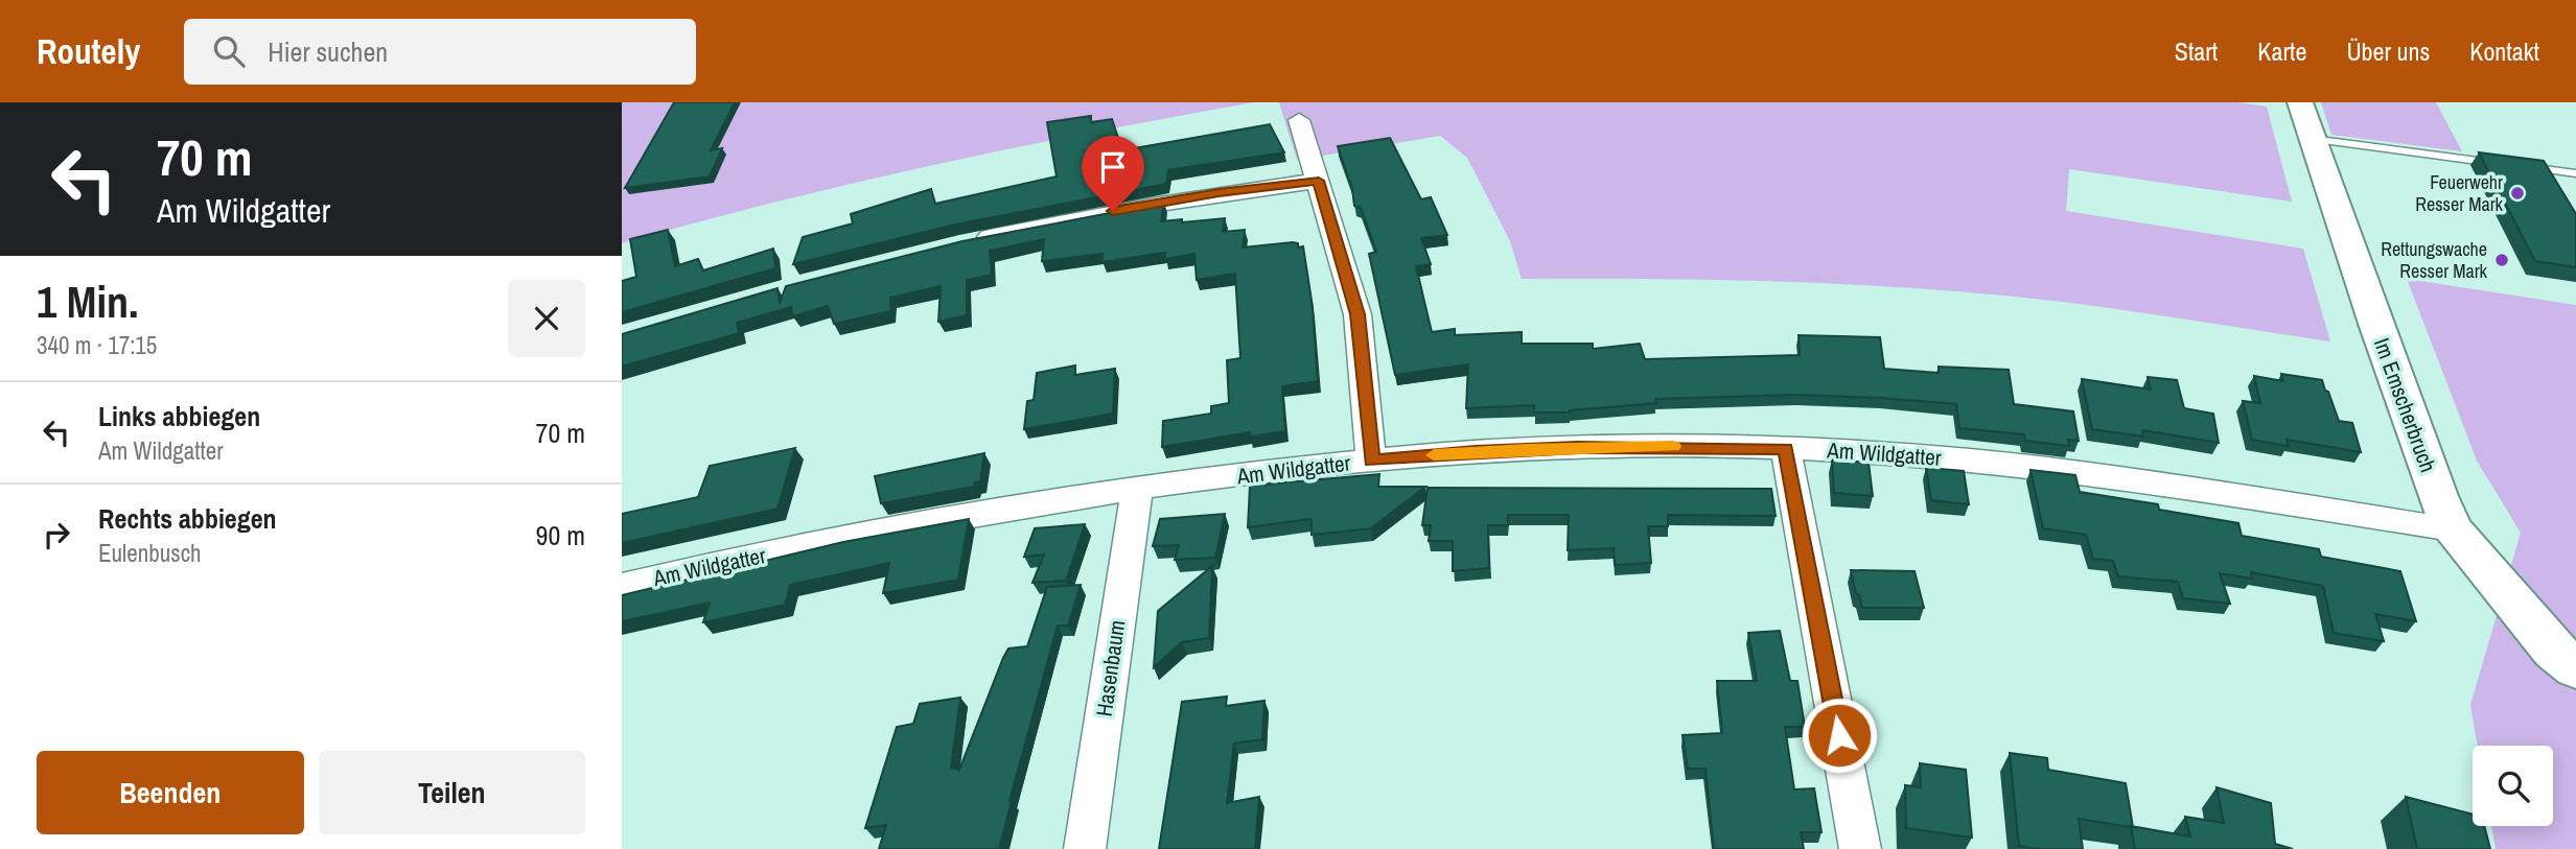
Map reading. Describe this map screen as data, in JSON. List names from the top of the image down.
{
  "streets": {
    "street": ["Im Emscherbruch", "Am Wildgatter", "Hasenbaum"]
  },
  "crossings": [
    ["Im Emscherbruch", "Am Wildgatter"],
    ["Am Wildgatter", "Hasenbaum"]
  ],
  "places": ["Feuerwehr Resser Mark", "Rettungswache Resser Mark"],
  "page": {
    "header": "Routely",
    "search": "Hier suchen",
    "nav": [
      "Start",
      "Karte",
      "Über uns",
      "Kontakt"
    ],
    "turn": ["70 m", "Am Wildgatter"],
    "heading": ["1 Min.", "340 m · 17:15"],
    "list": [
      {
        "name": "Links abbiegen",
        "note": "Am Wildgatter",
        "value": "70 m"
      },
      {
        "name": "Rechts abbiegen",
        "note": "Eulenbusch",
        "value": "90 m"
      }
    ],
    "buttons": ["Beenden", "Teilen"]
  }
}
